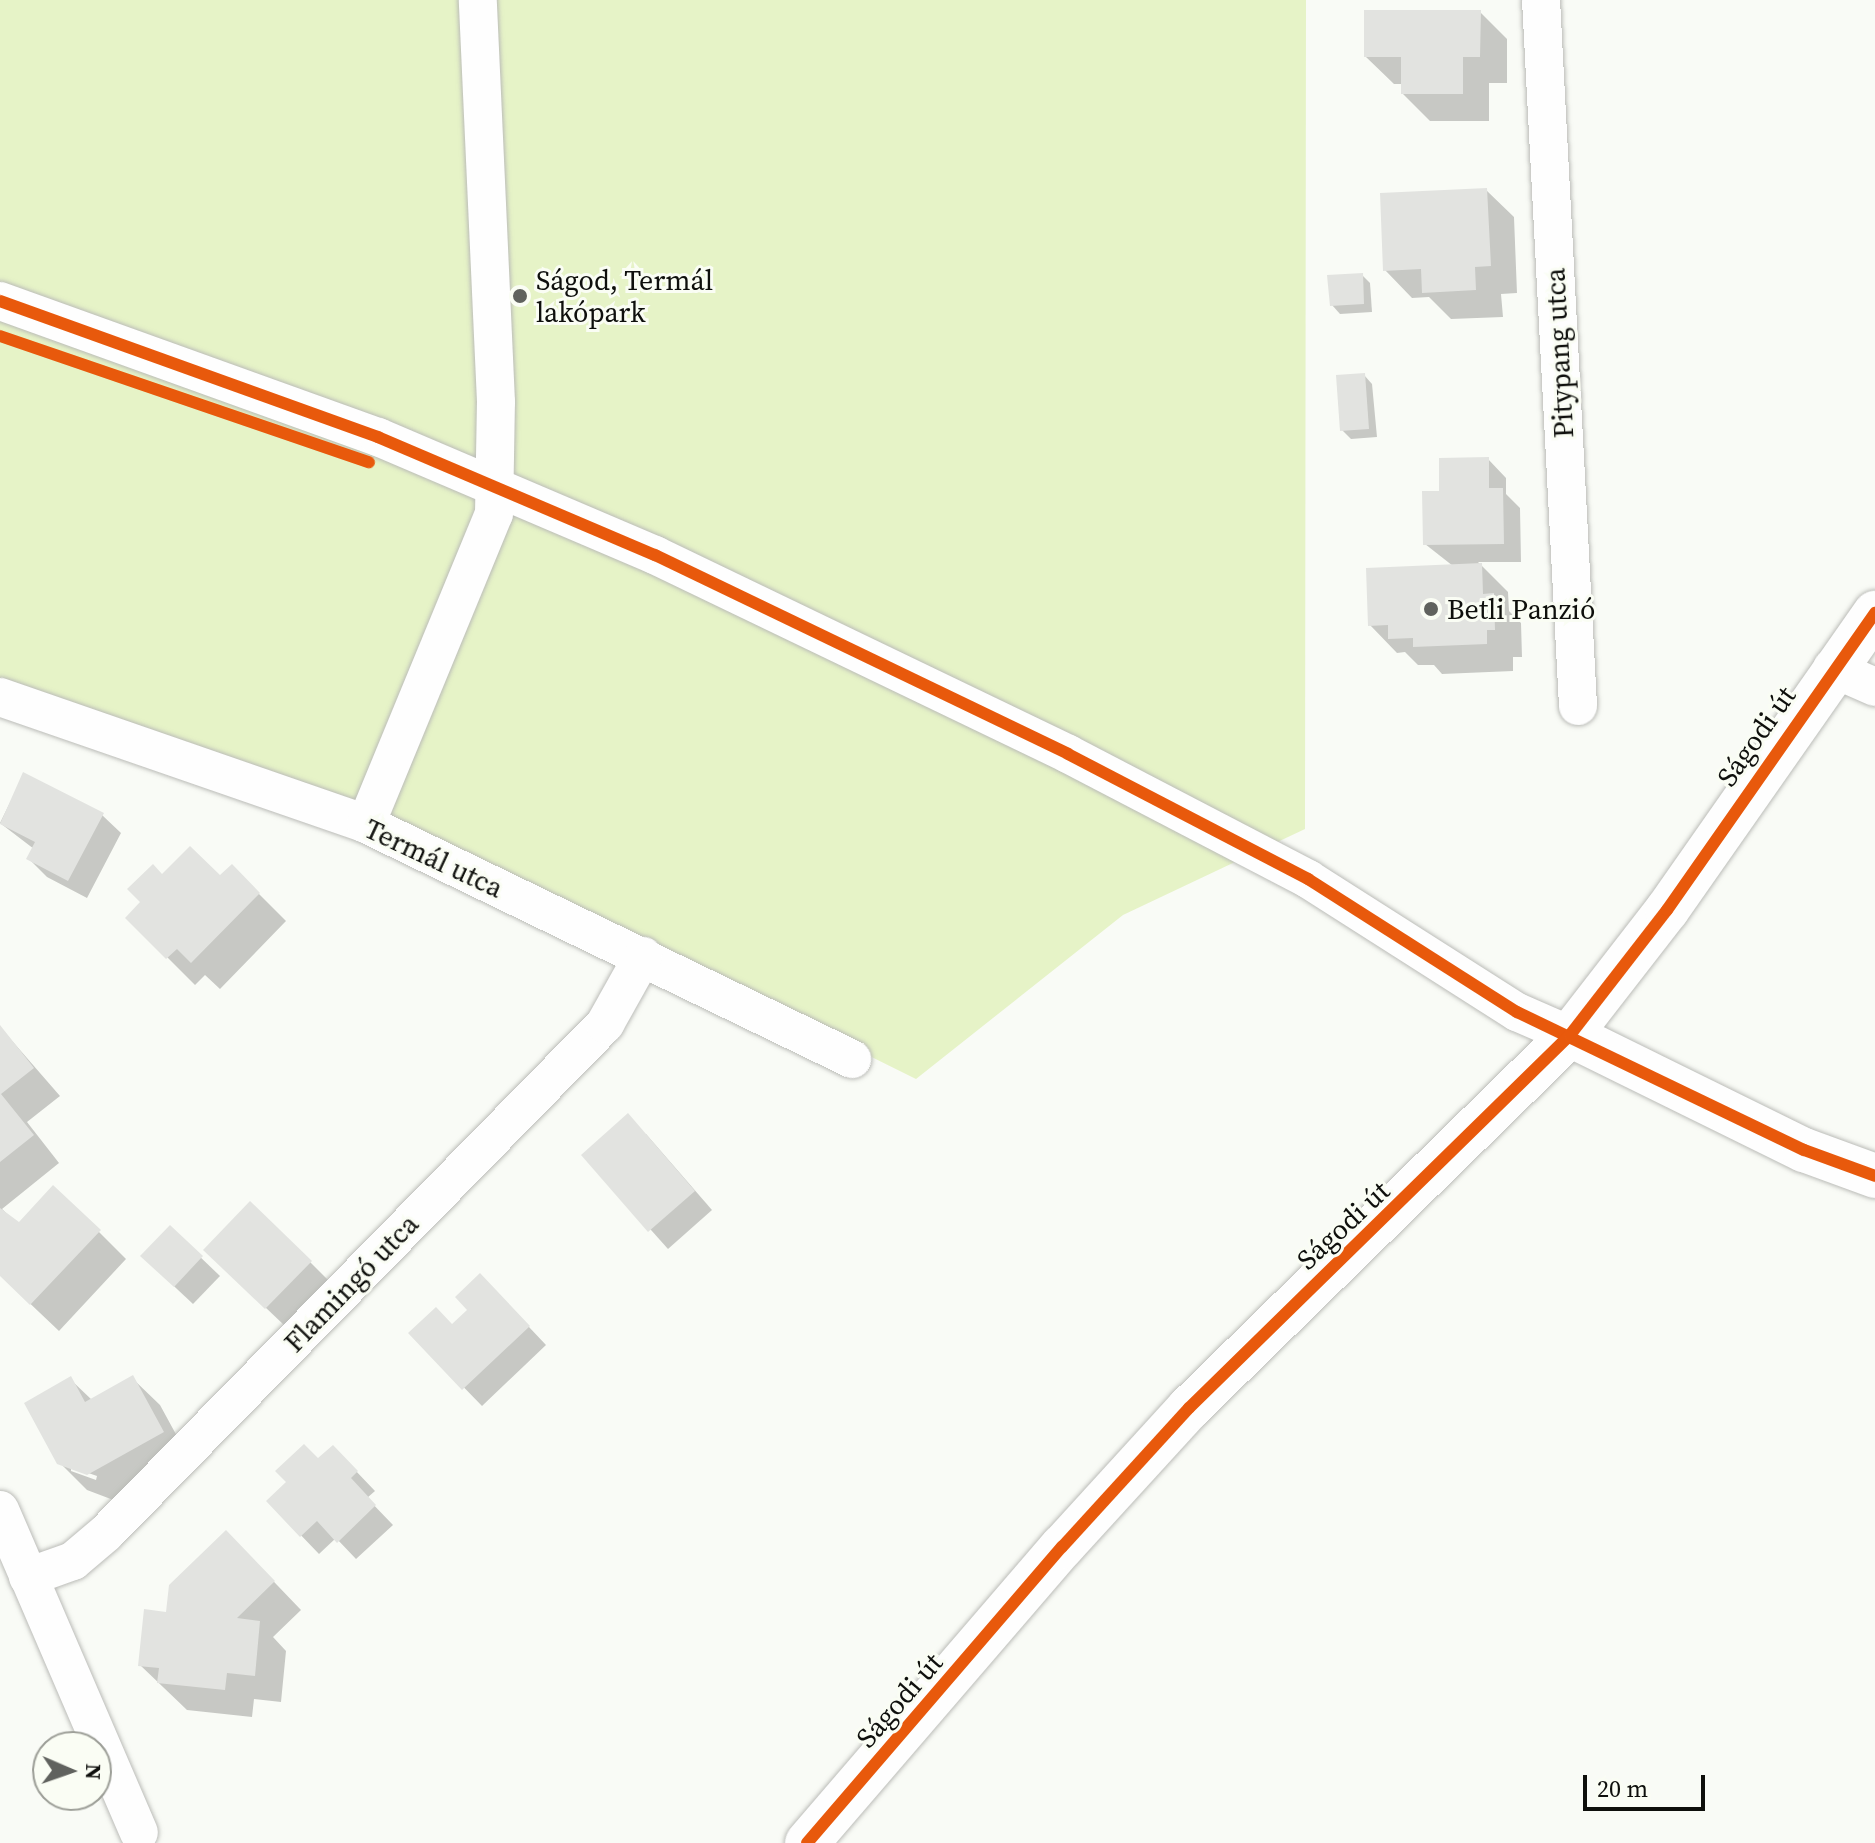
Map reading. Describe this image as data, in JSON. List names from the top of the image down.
{
  "streets": {
    "street": [
      "Pitypang utca",
      "Ságodi út",
      "Termál utca",
      "Flamingó utca"
    ]
  },
  "crossings": [
    ["Termál utca", "Flamingó utca"]
  ],
  "places": ["Ságod, Termál lakópark", "Betli Panzió"],
  "scale_bar": "20 m",
  "north": "right"
}
